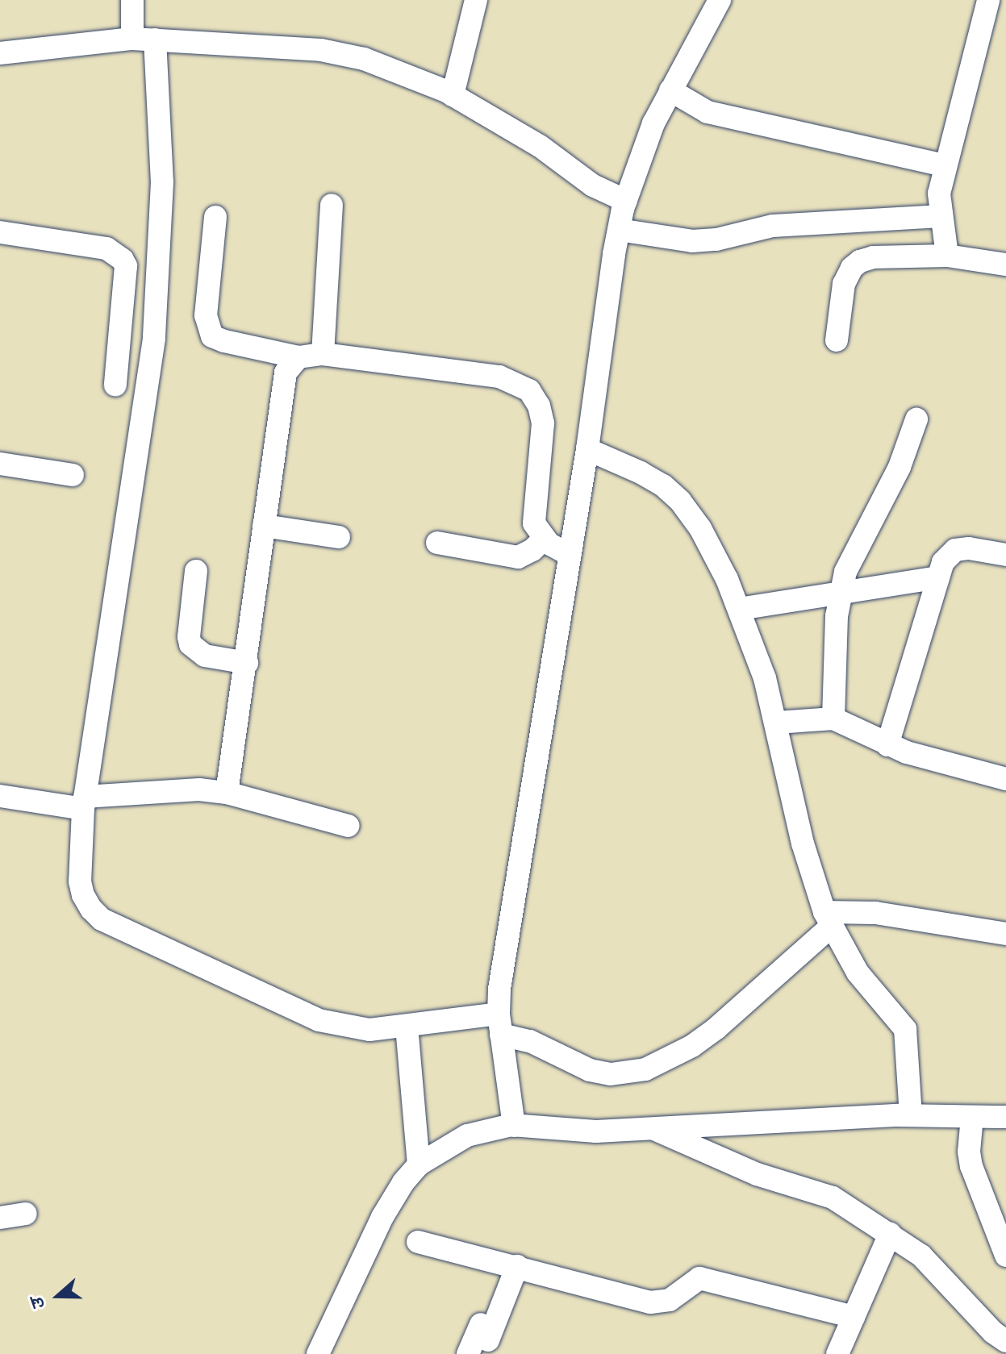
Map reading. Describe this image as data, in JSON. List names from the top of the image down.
{
  "north": "left"
}
